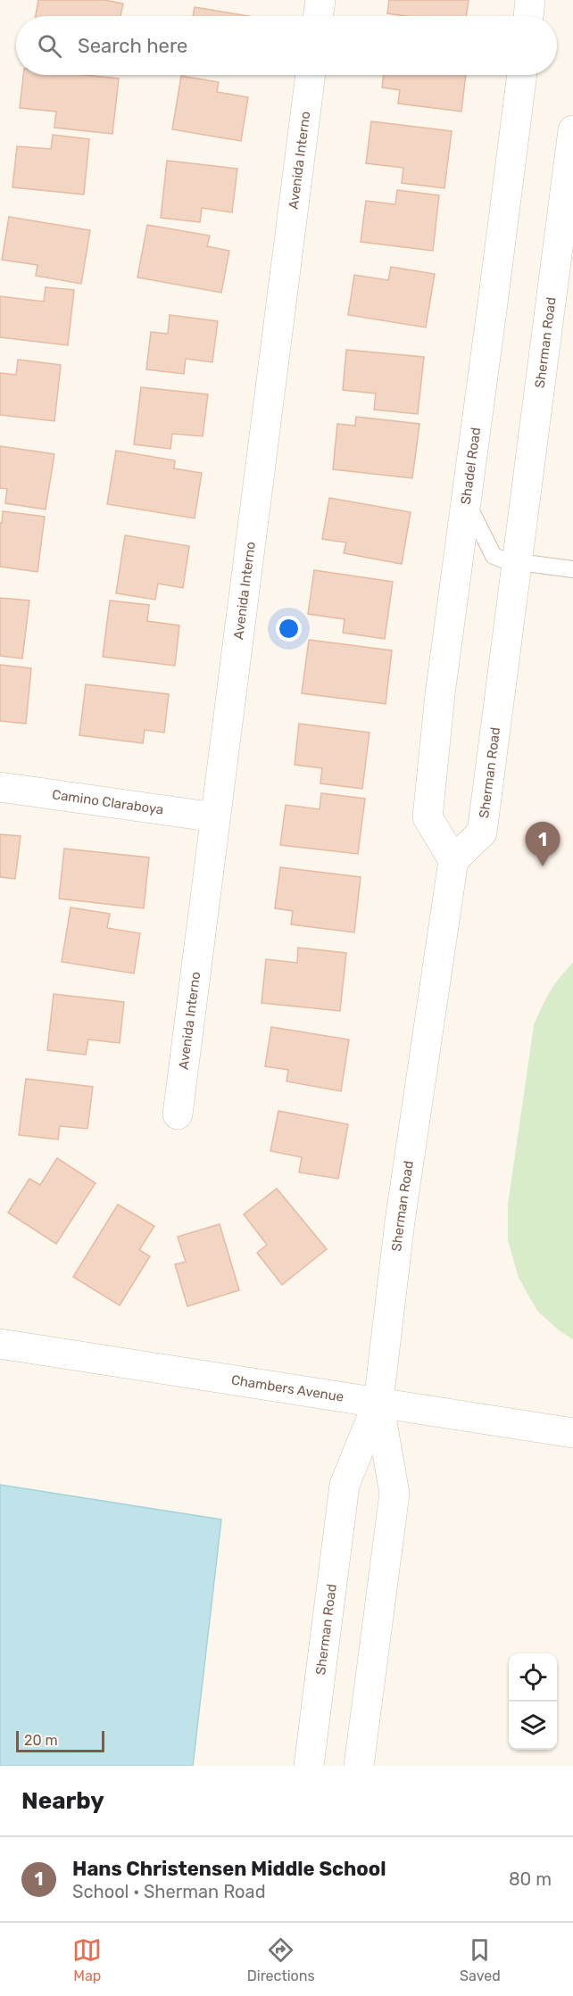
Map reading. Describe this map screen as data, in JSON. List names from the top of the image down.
{
  "streets": {
    "street": [
      "Avenida Interno",
      "Sherman Road",
      "Shadel Road",
      "Camino Claraboya",
      "Chambers Avenue"
    ]
  },
  "crossings": [
    ["Avenida Interno", "Camino Claraboya"],
    ["Sherman Road", "Shadel Road"],
    ["Sherman Road", "Chambers Avenue"]
  ],
  "scale_bar": "20 m",
  "page": {
    "search": "Search here",
    "pins": "1",
    "scale": "20 m",
    "heading": "Nearby",
    "list": [
      {
        "mark": "1",
        "name": "Hans Christensen Middle School",
        "note": "School · Sherman Road",
        "value": "80 m"
      }
    ],
    "nav": ["Map", "Directions", "Saved"]
  }
}
